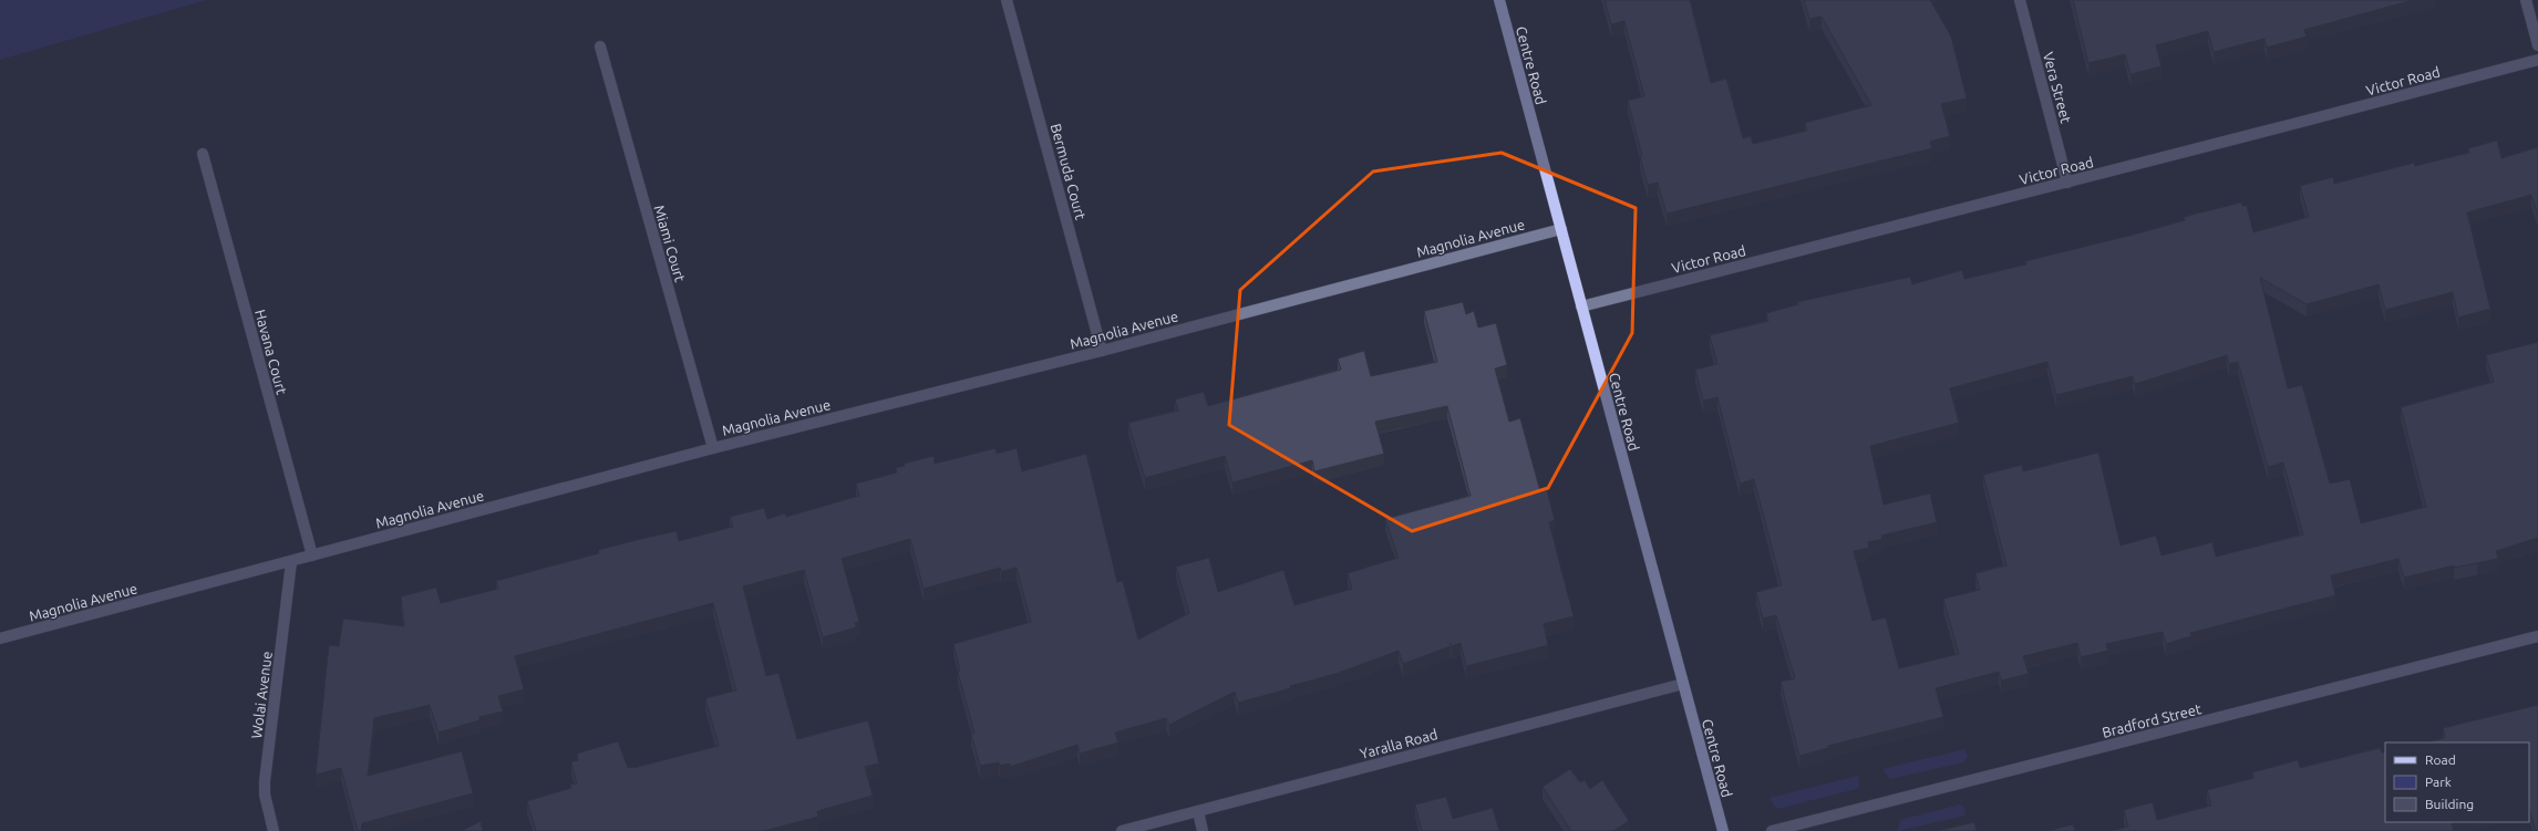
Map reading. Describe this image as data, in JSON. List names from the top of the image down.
{
  "streets": {
    "main road": ["Centre Road"],
    "street": [
      "Victor Road",
      "Vera Street",
      "Bermuda Court",
      "Magnolia Avenue",
      "Miami Court",
      "Havana Court",
      "Wolai Avenue",
      "Bradford Street",
      "Yaralla Road"
    ]
  },
  "crossings": [
    ["Centre Road", "Victor Road"],
    ["Centre Road", "Magnolia Avenue"],
    ["Centre Road", "Yaralla Road"],
    ["Victor Road", "Vera Street"],
    ["Bermuda Court", "Magnolia Avenue"],
    ["Magnolia Avenue", "Miami Court"],
    ["Magnolia Avenue", "Havana Court"],
    ["Magnolia Avenue", "Wolai Avenue"]
  ],
  "legend": ["Road", "Park", "Building"]
}
